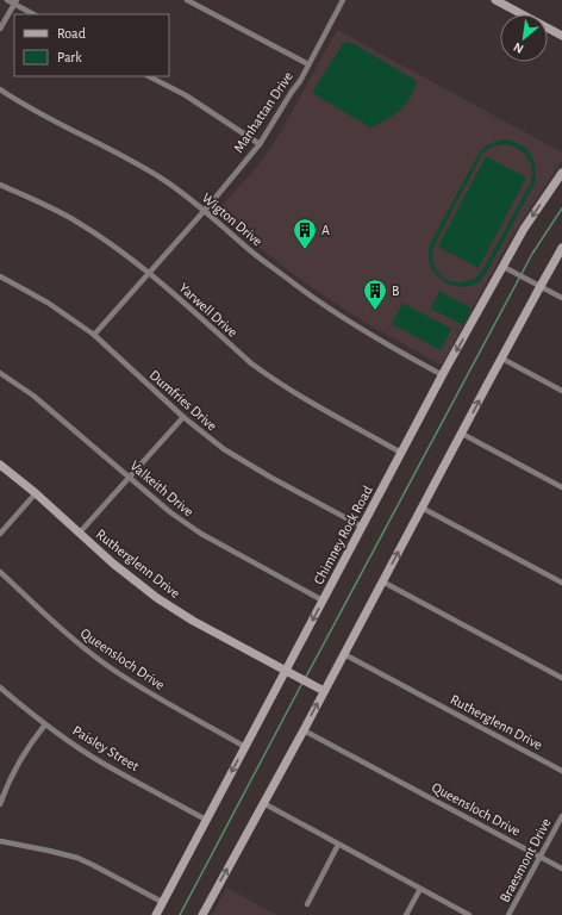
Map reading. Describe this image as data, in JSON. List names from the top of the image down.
{
  "streets": {
    "main road": ["Chimney Rock Road", "Rutherglenn Drive"],
    "street": [
      "Manhattan Drive",
      "Wigton Drive",
      "Yarwell Drive",
      "Dumfries Drive",
      "Valkeith Drive",
      "Queensloch Drive",
      "Paisley Street",
      "Braesmont Drive"
    ]
  },
  "crossings": [
    ["Manhattan Drive", "Wigton Drive"],
    ["Manhattan Drive", "Yarwell Drive"],
    ["Manhattan Drive", "Dumfries Drive"],
    ["Wigton Drive", "Chimney Rock Road"],
    ["Yarwell Drive", "Chimney Rock Road"],
    ["Dumfries Drive", "Chimney Rock Road"],
    ["Valkeith Drive", "Chimney Rock Road"],
    ["Chimney Rock Road", "Rutherglenn Drive"],
    ["Chimney Rock Road", "Queensloch Drive"],
    ["Chimney Rock Road", "Paisley Street"],
    ["Queensloch Drive", "Braesmont Drive"]
  ],
  "places": {
    "building": ["A", "B"]
  },
  "legend": ["Road", "Park"],
  "north": "bottom left"
}
